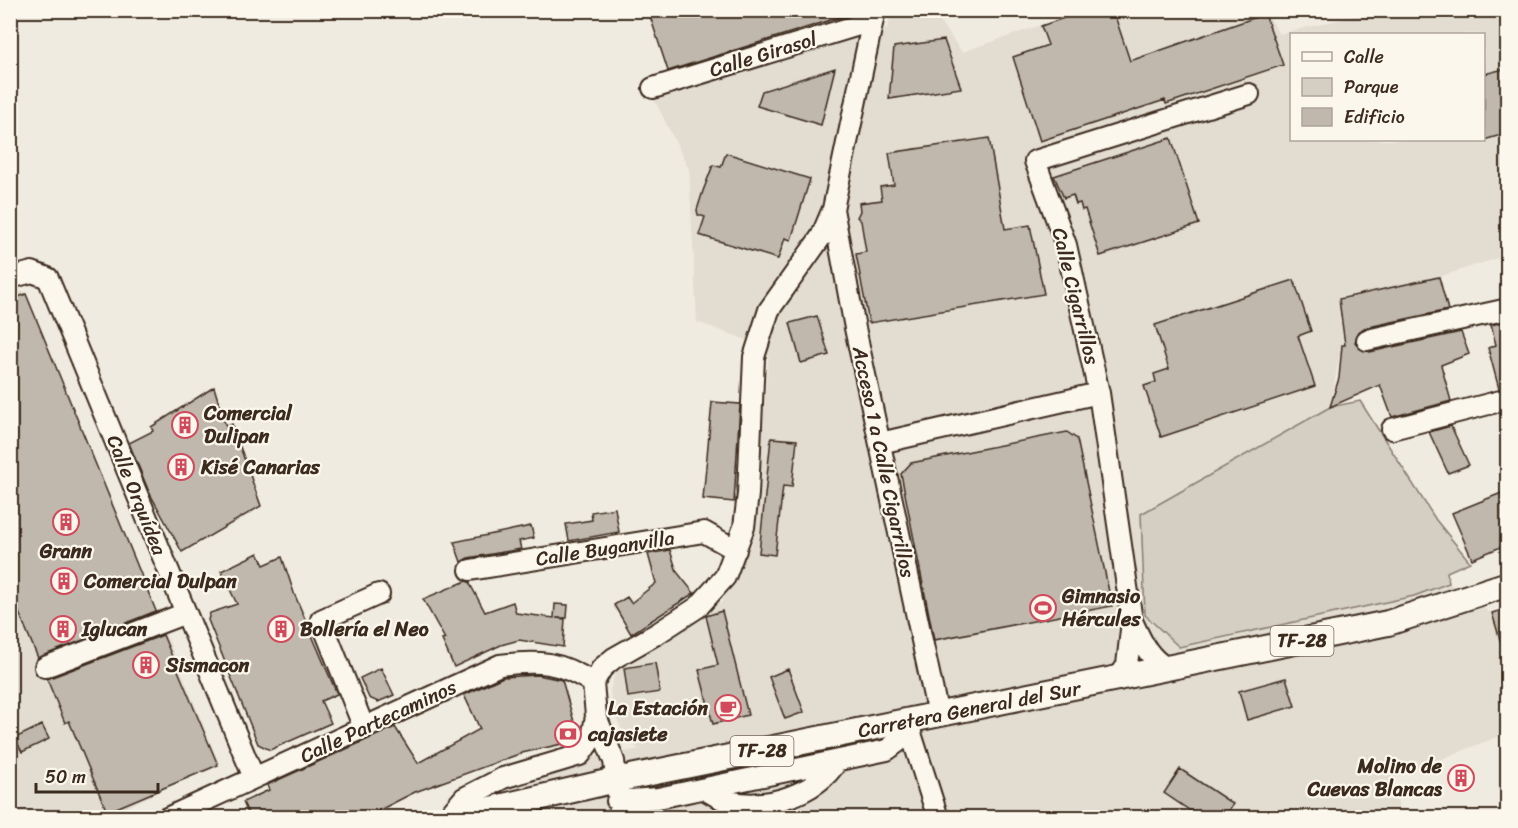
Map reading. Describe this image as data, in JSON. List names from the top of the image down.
{
  "streets": {
    "main road": ["TF-28", "Carretera General del Sur"],
    "street": [
      "Calle Girasol",
      "Calle Cigarrillos",
      "Acceso 1 a Calle Cigarrillos",
      "Calle Orquídea",
      "Calle Buganvilla",
      "Calle Partecaminos"
    ]
  },
  "crossings": [
    ["Acceso 1 a Calle Cigarrillos", "Carretera General del Sur"],
    ["Calle Orquídea", "Calle Partecaminos"]
  ],
  "places": {
    "building": [
      "Comercial Dulipan",
      "Kisé Canarias",
      "Grann",
      "Comercial Dulpan",
      "Iglucan",
      "Bollería el Neo",
      "Sismacon",
      "Molino de Cuevas Blancas"
    ],
    "sports": ["Gimnasio Hércules"],
    "cafe": ["La Estación"],
    "bank": ["cajasiete"]
  },
  "legend": ["Calle", "Parque", "Edificio"],
  "scale_bar": "50 m"
}
